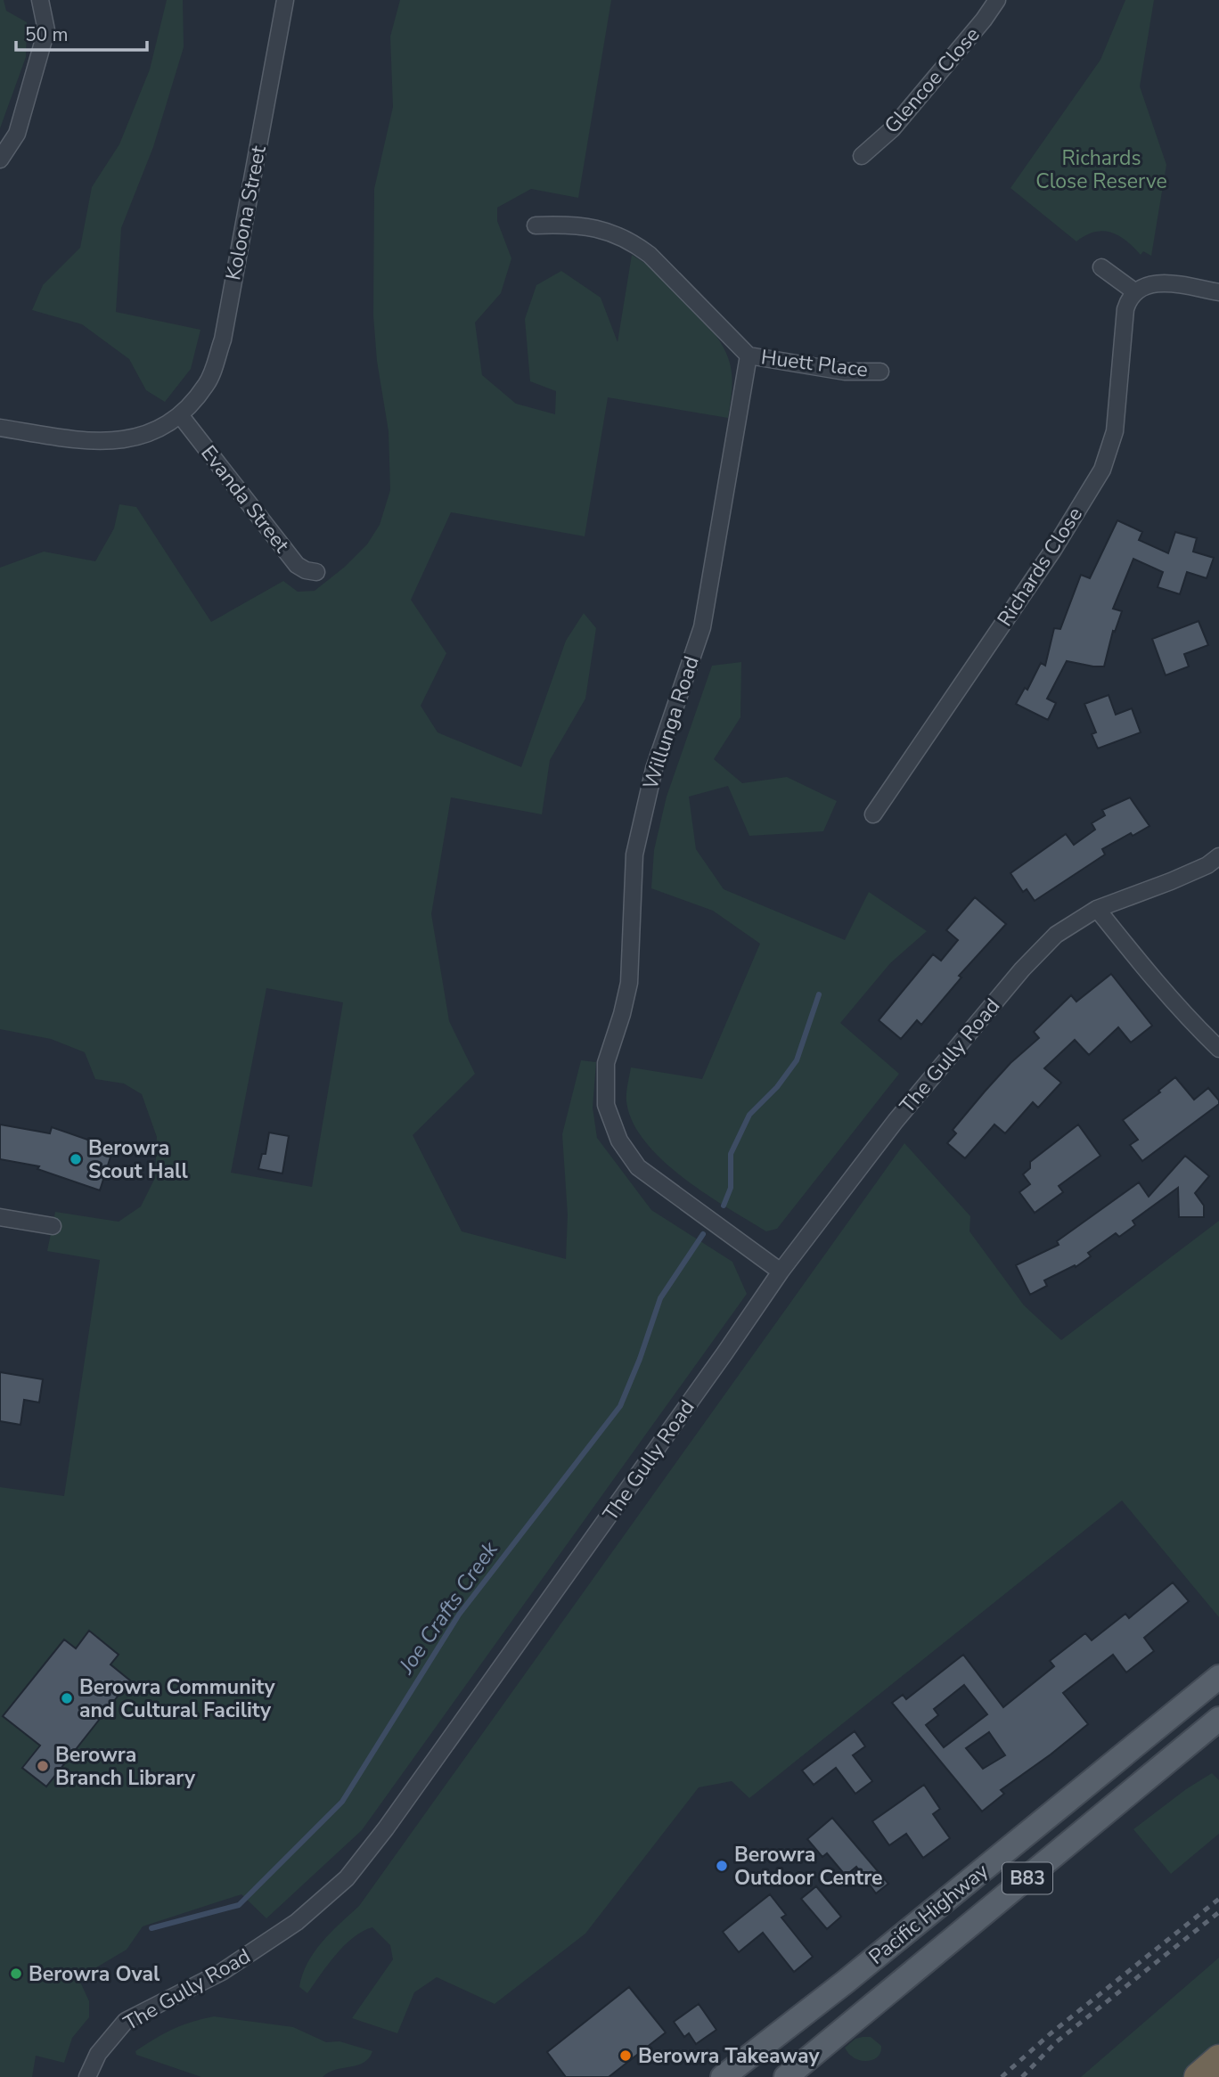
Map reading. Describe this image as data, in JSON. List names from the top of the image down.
{
  "streets": {
    "main road": ["B83", "Pacific Highway"],
    "street": [
      "Glencoe Close",
      "Koloona Street",
      "Huett Place",
      "Evanda Street",
      "Richards Close",
      "Willunga Road",
      "The Gully Road"
    ]
  },
  "crossings": [
    ["Koloona Street", "Evanda Street"],
    ["Huett Place", "Willunga Road"],
    ["Willunga Road", "The Gully Road"]
  ],
  "water": ["Joe Crafts Creek"],
  "parks": ["Richards Close Reserve"],
  "places": [
    "Berowra Scout Hall",
    "Berowra Community and Cultural Facility",
    "Berowra Branch Library",
    "Berowra Outdoor Centre",
    "Berowra Oval",
    "Berowra Takeaway"
  ],
  "scale_bar": "50 m"
}
